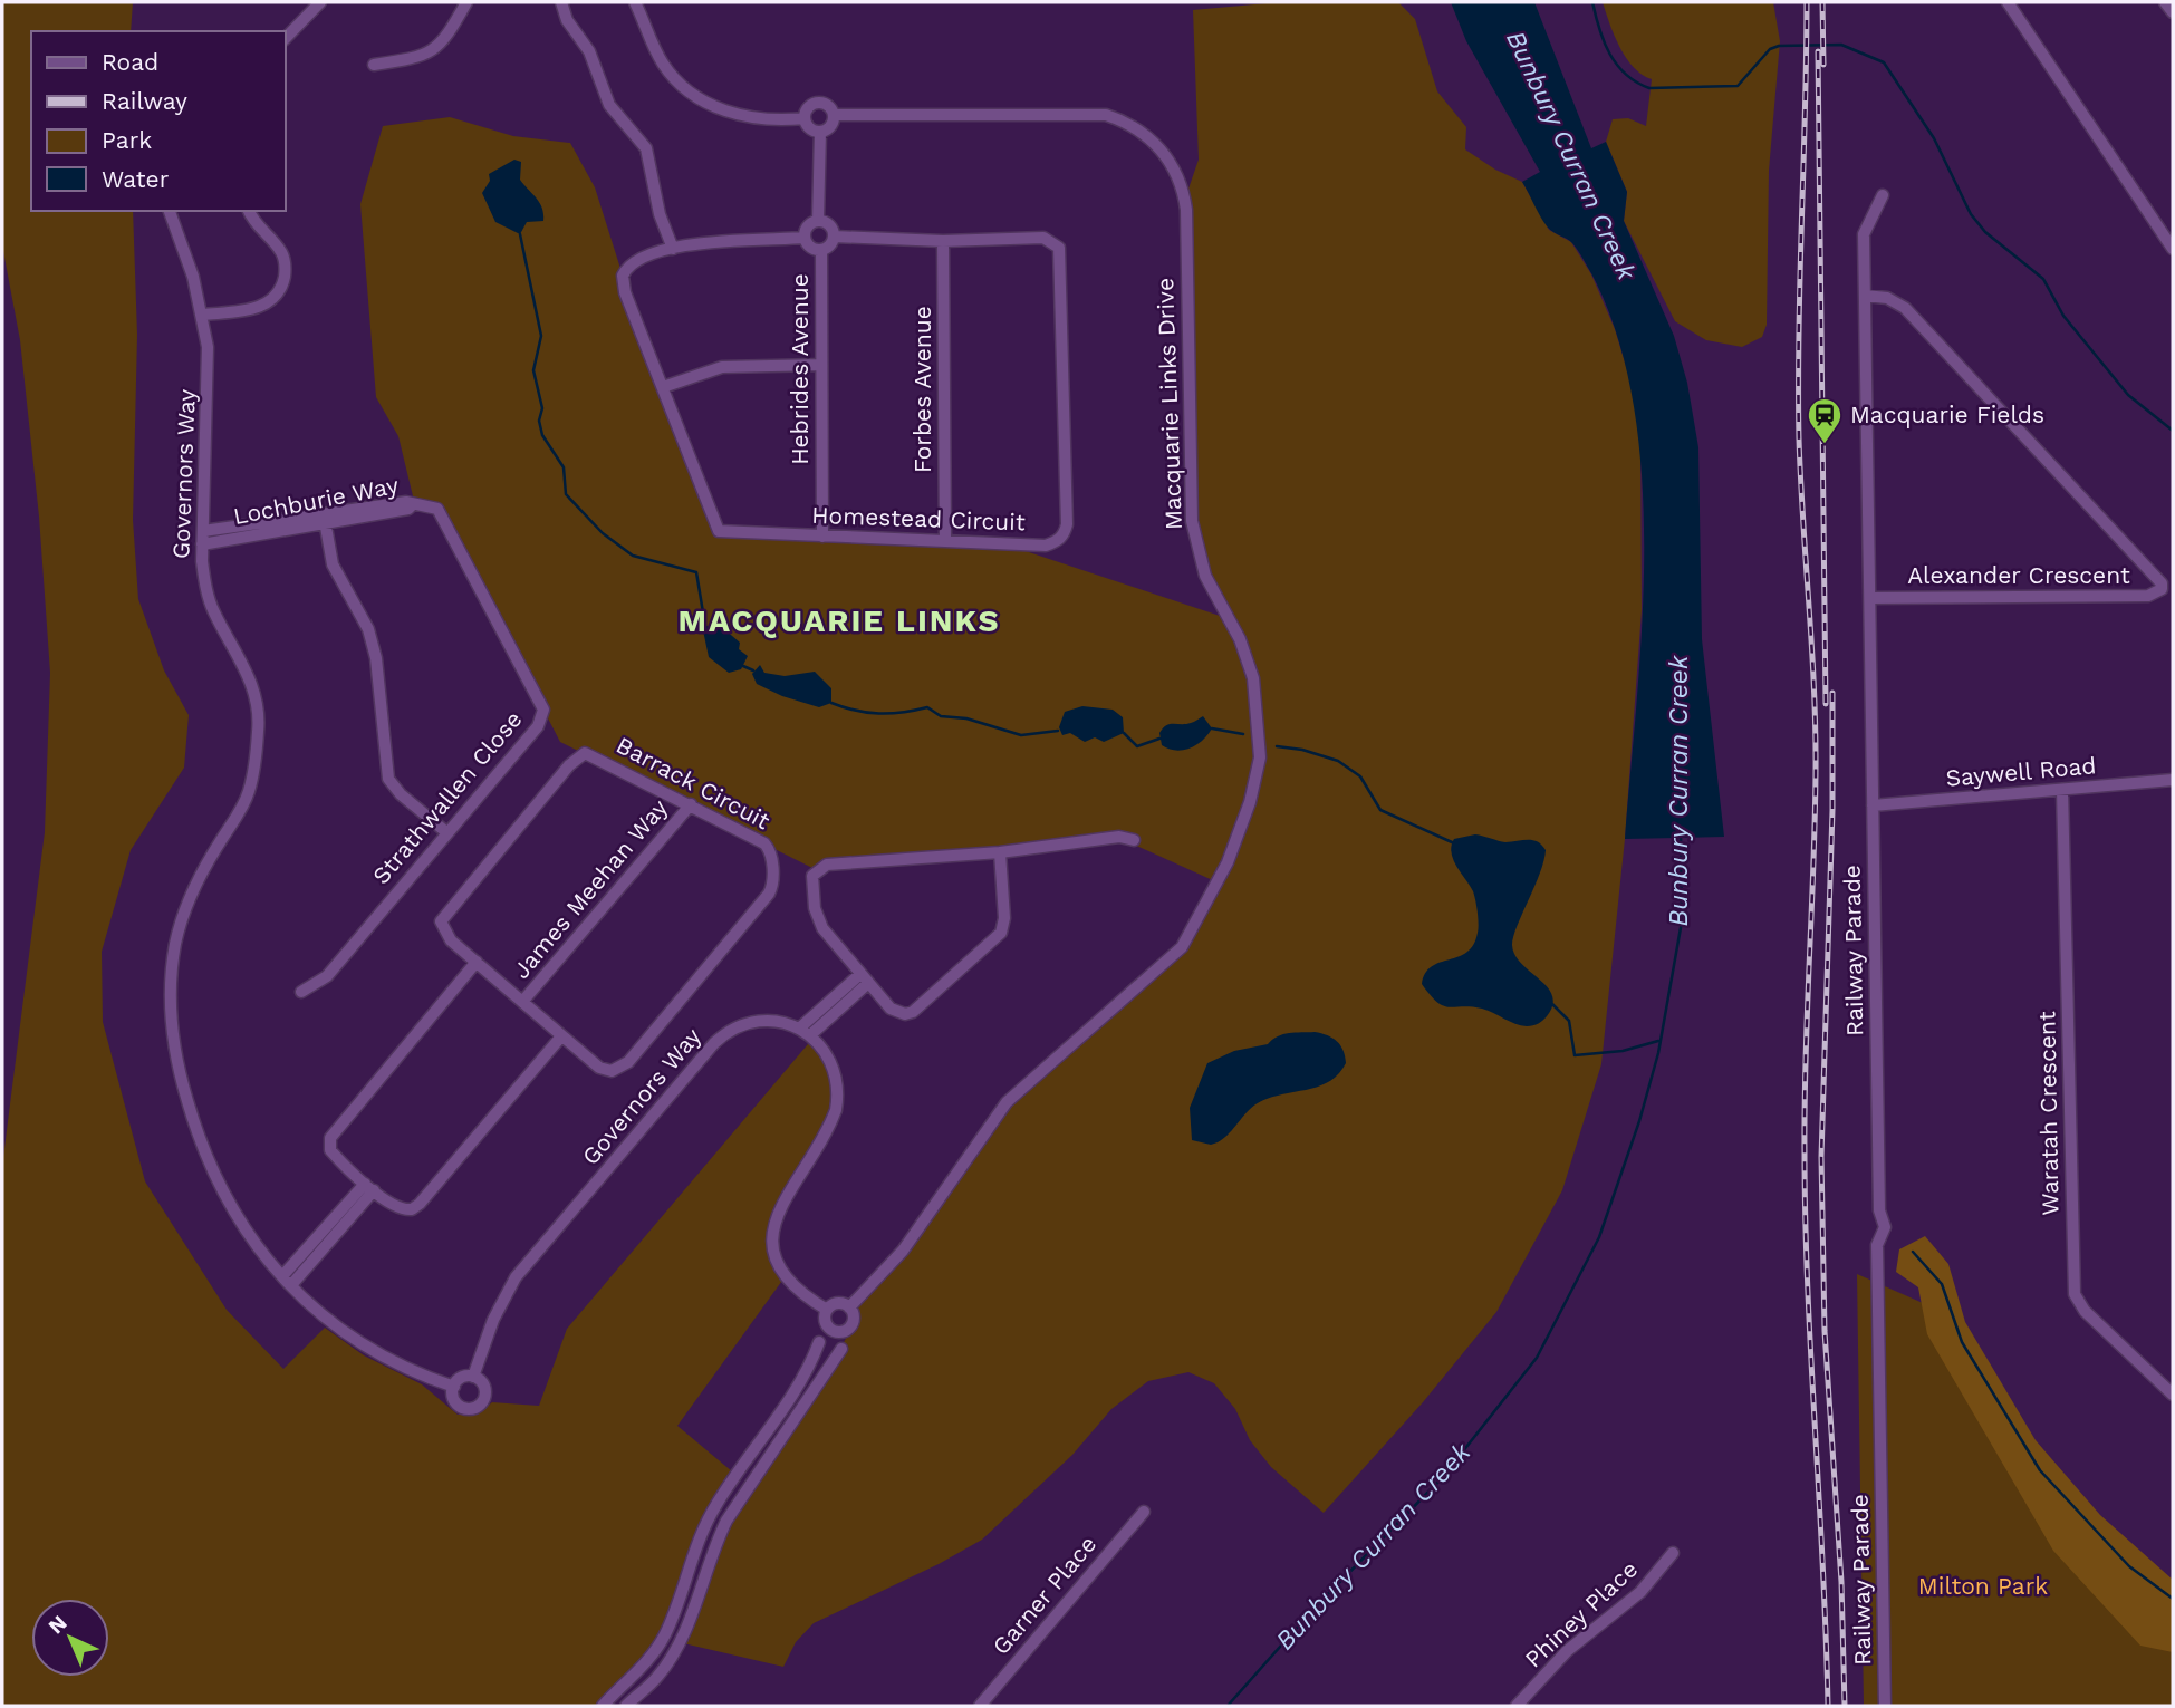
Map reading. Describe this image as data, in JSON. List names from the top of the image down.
{
  "streets": {
    "street": [
      "Hebrides Avenue",
      "Forbes Avenue",
      "Macquarie Links Drive",
      "Governors Way",
      "Lochburie Way",
      "Homestead Circuit",
      "Alexander Crescent",
      "Saywell Road",
      "Barrack Circuit",
      "Strathwallen Close",
      "James Meehan Way",
      "Railway Parade",
      "Waratah Crescent",
      "Garner Place",
      "Phiney Place"
    ]
  },
  "crossings": [
    ["Hebrides Avenue", "Homestead Circuit"],
    ["Forbes Avenue", "Homestead Circuit"],
    ["Macquarie Links Drive", "Governors Way"],
    ["Governors Way", "Lochburie Way"],
    ["Lochburie Way", "Strathwallen Close"],
    ["Alexander Crescent", "Railway Parade"],
    ["Saywell Road", "Railway Parade"],
    ["Saywell Road", "Waratah Crescent"],
    ["Barrack Circuit", "James Meehan Way"]
  ],
  "districts": ["MACQUARIE LINKS"],
  "water": ["Bunbury Curran Creek"],
  "parks": ["Milton Park"],
  "places": {
    "station": ["Macquarie Fields"]
  },
  "legend": [
    "Road",
    "Railway",
    "Park",
    "Water"
  ],
  "north": "top left"
}
